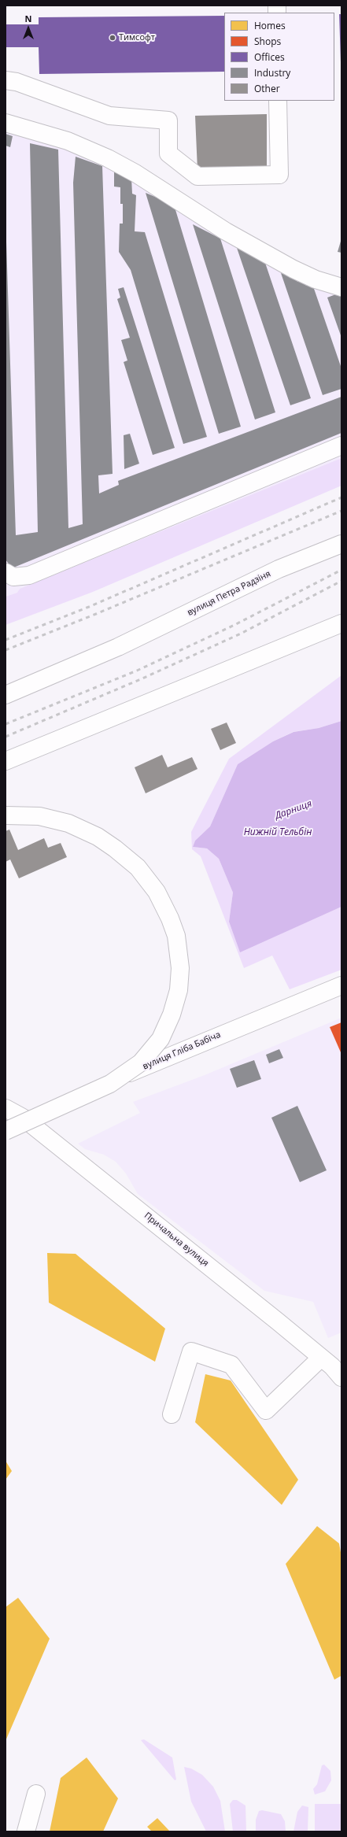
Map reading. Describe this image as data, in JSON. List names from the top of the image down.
{
  "streets": {
    "main road": ["вулиця Петра Радзіня", "вулиця Гліба Бабіча", "Причальна вулиця"]
  },
  "crossings": [
    ["вулиця Гліба Бабіча", "Причальна вулиця"]
  ],
  "water": ["Дарниця", "Нижній Тельбін"],
  "places": ["Тимсофт"],
  "legend": [
    "Homes",
    "Shops",
    "Offices",
    "Industry",
    "Other"
  ],
  "north": "top"
}
